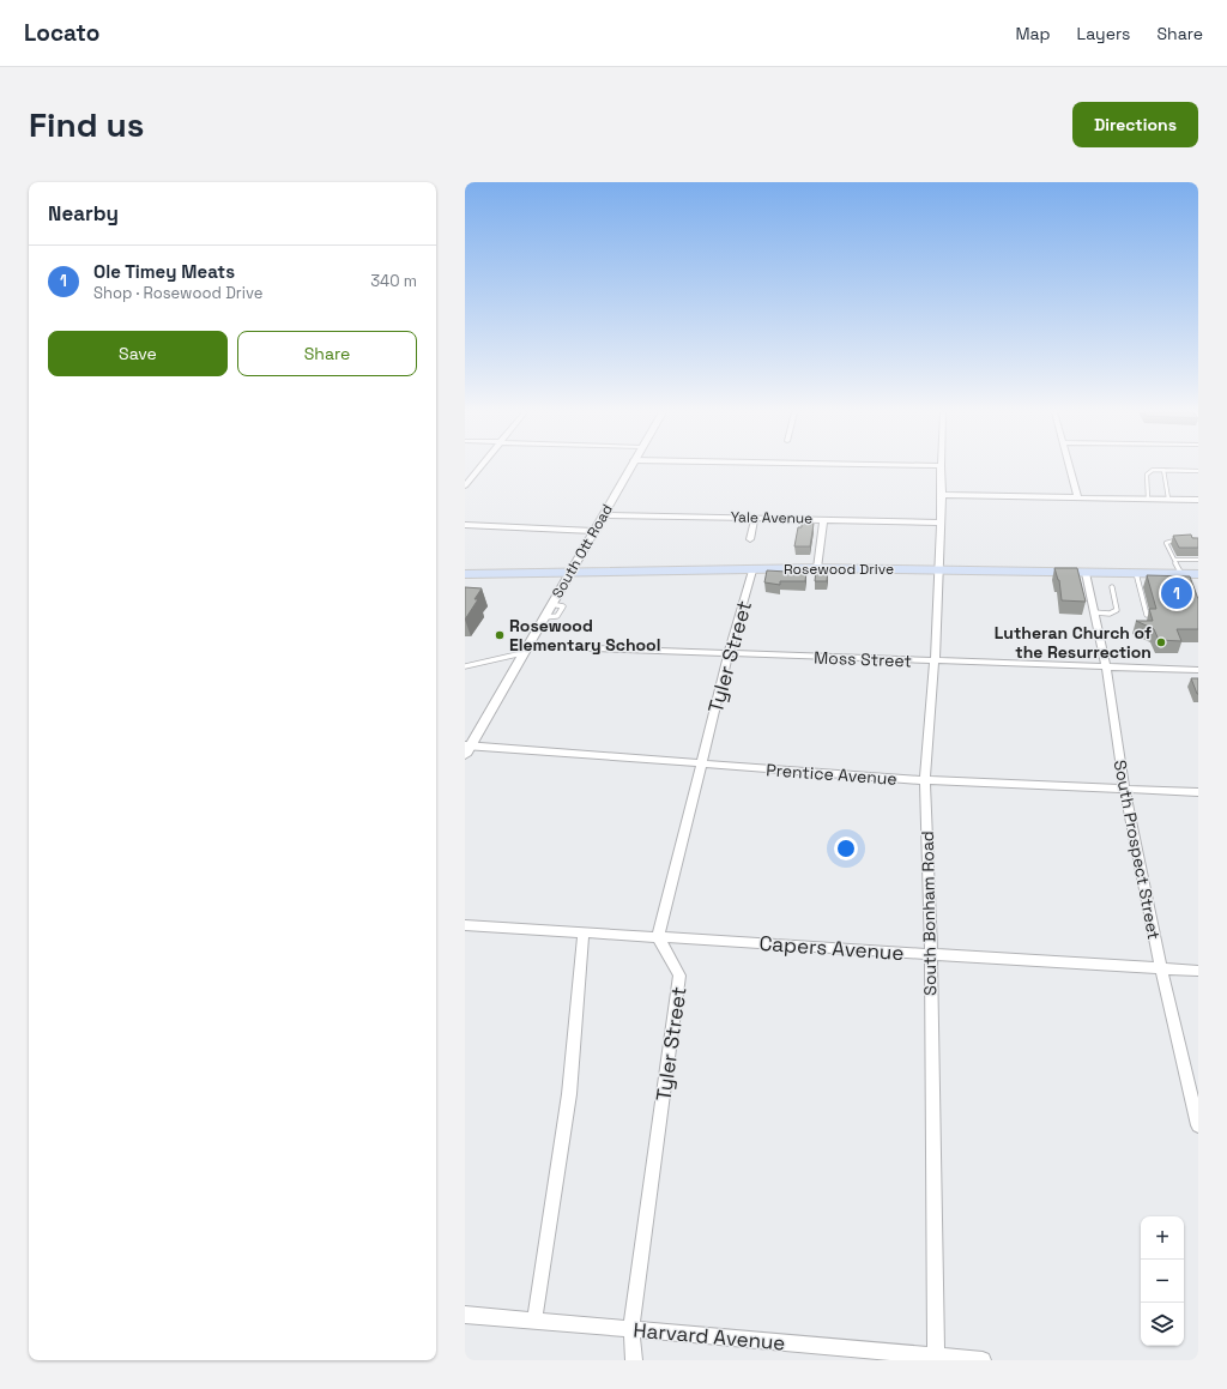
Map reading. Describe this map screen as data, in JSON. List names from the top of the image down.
{
  "streets": {
    "main road": ["Rosewood Drive"],
    "street": [
      "Yale Avenue",
      "South Ott Road",
      "Tyler Street",
      "Moss Street",
      "Prentice Avenue",
      "South Prospect Street",
      "South Bonham Road",
      "Capers Avenue",
      "Harvard Avenue"
    ]
  },
  "crossings": [
    ["Yale Avenue", "South Ott Road"],
    ["Yale Avenue", "South Bonham Road"],
    ["South Ott Road", "Rosewood Drive"],
    ["South Ott Road", "Moss Street"],
    ["South Ott Road", "Prentice Avenue"],
    ["Rosewood Drive", "Tyler Street"],
    ["Rosewood Drive", "South Prospect Street"],
    ["Rosewood Drive", "South Bonham Road"],
    ["Tyler Street", "Moss Street"],
    ["Tyler Street", "Prentice Avenue"],
    ["Tyler Street", "Capers Avenue"],
    ["Tyler Street", "Harvard Avenue"],
    ["Moss Street", "South Prospect Street"],
    ["Moss Street", "South Bonham Road"],
    ["Prentice Avenue", "South Prospect Street"],
    ["Prentice Avenue", "South Bonham Road"],
    ["South Prospect Street", "Capers Avenue"],
    ["South Bonham Road", "Capers Avenue"],
    ["South Bonham Road", "Harvard Avenue"]
  ],
  "places": ["Rosewood Elementary School", "Lutheran Church of the Resurrection"],
  "page": {
    "header": "Locato",
    "nav": ["Map", "Layers", "Share"],
    "buttons": [
      "Directions",
      ["Save", "Share"]
    ],
    "title": "Find us",
    "heading": "Nearby",
    "list": [
      {
        "mark": "1",
        "name": "Ole Timey Meats",
        "note": "Shop · Rosewood Drive",
        "value": "340 m"
      }
    ],
    "pins": "1",
    "map_buttons": ["+", "−"]
  }
}
